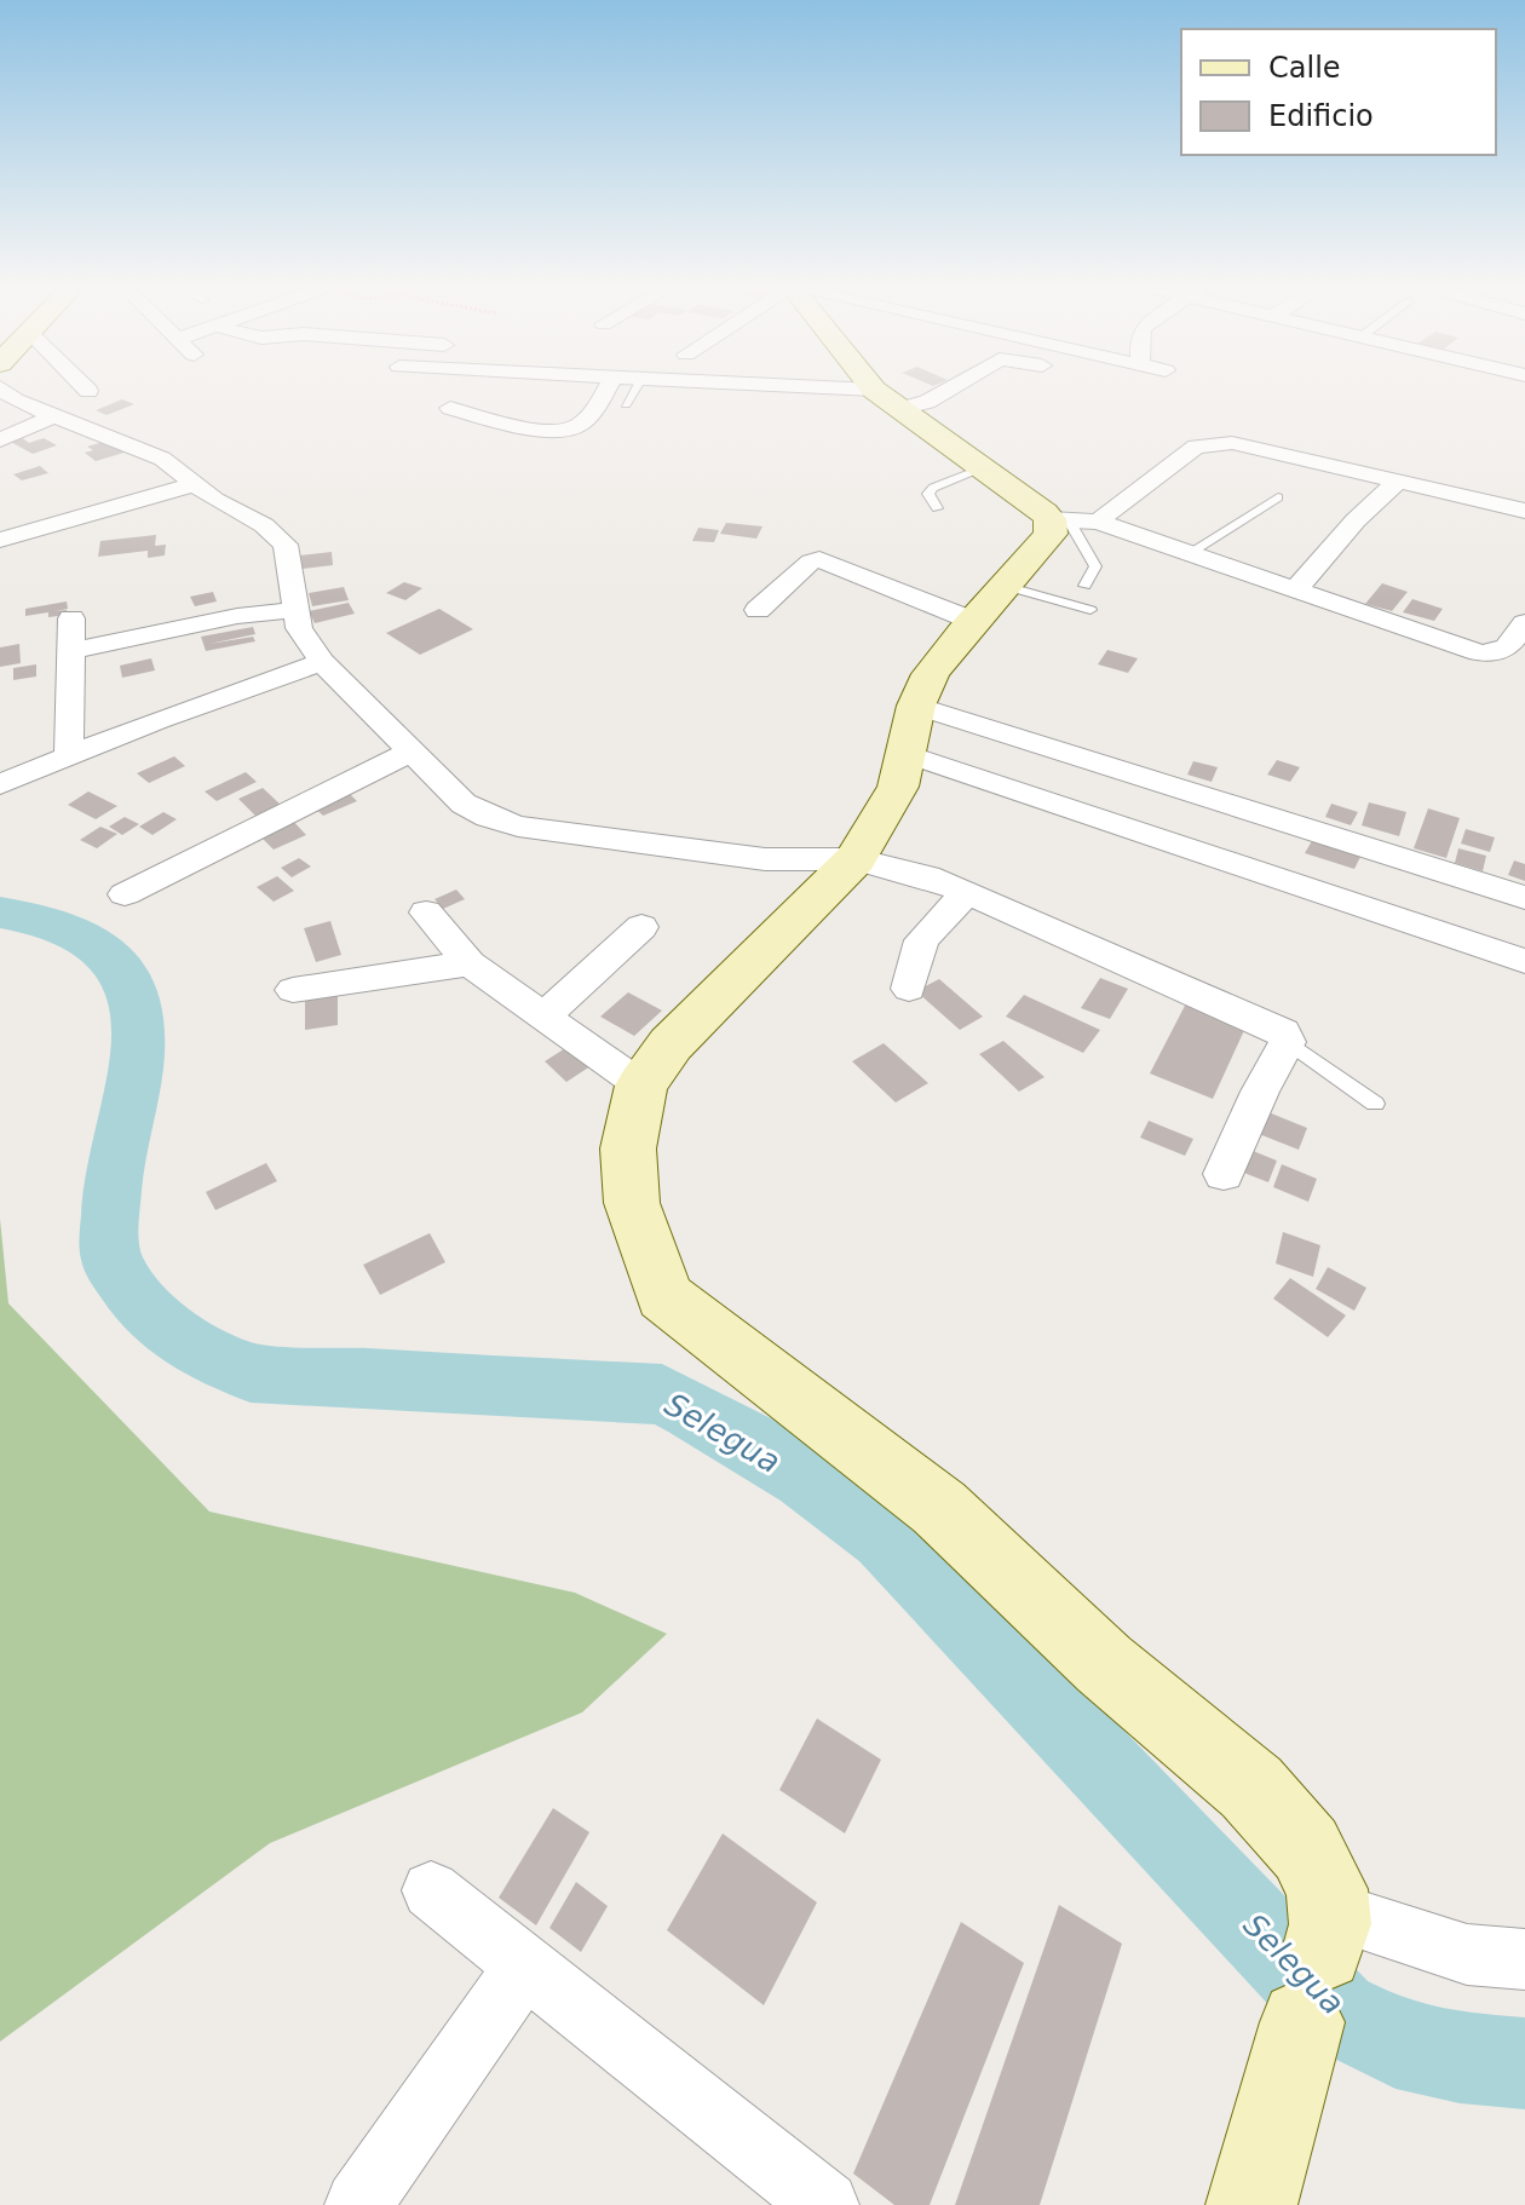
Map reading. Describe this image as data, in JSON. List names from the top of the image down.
{
  "water": ["Selegua"],
  "legend": ["Calle", "Edificio"]
}
